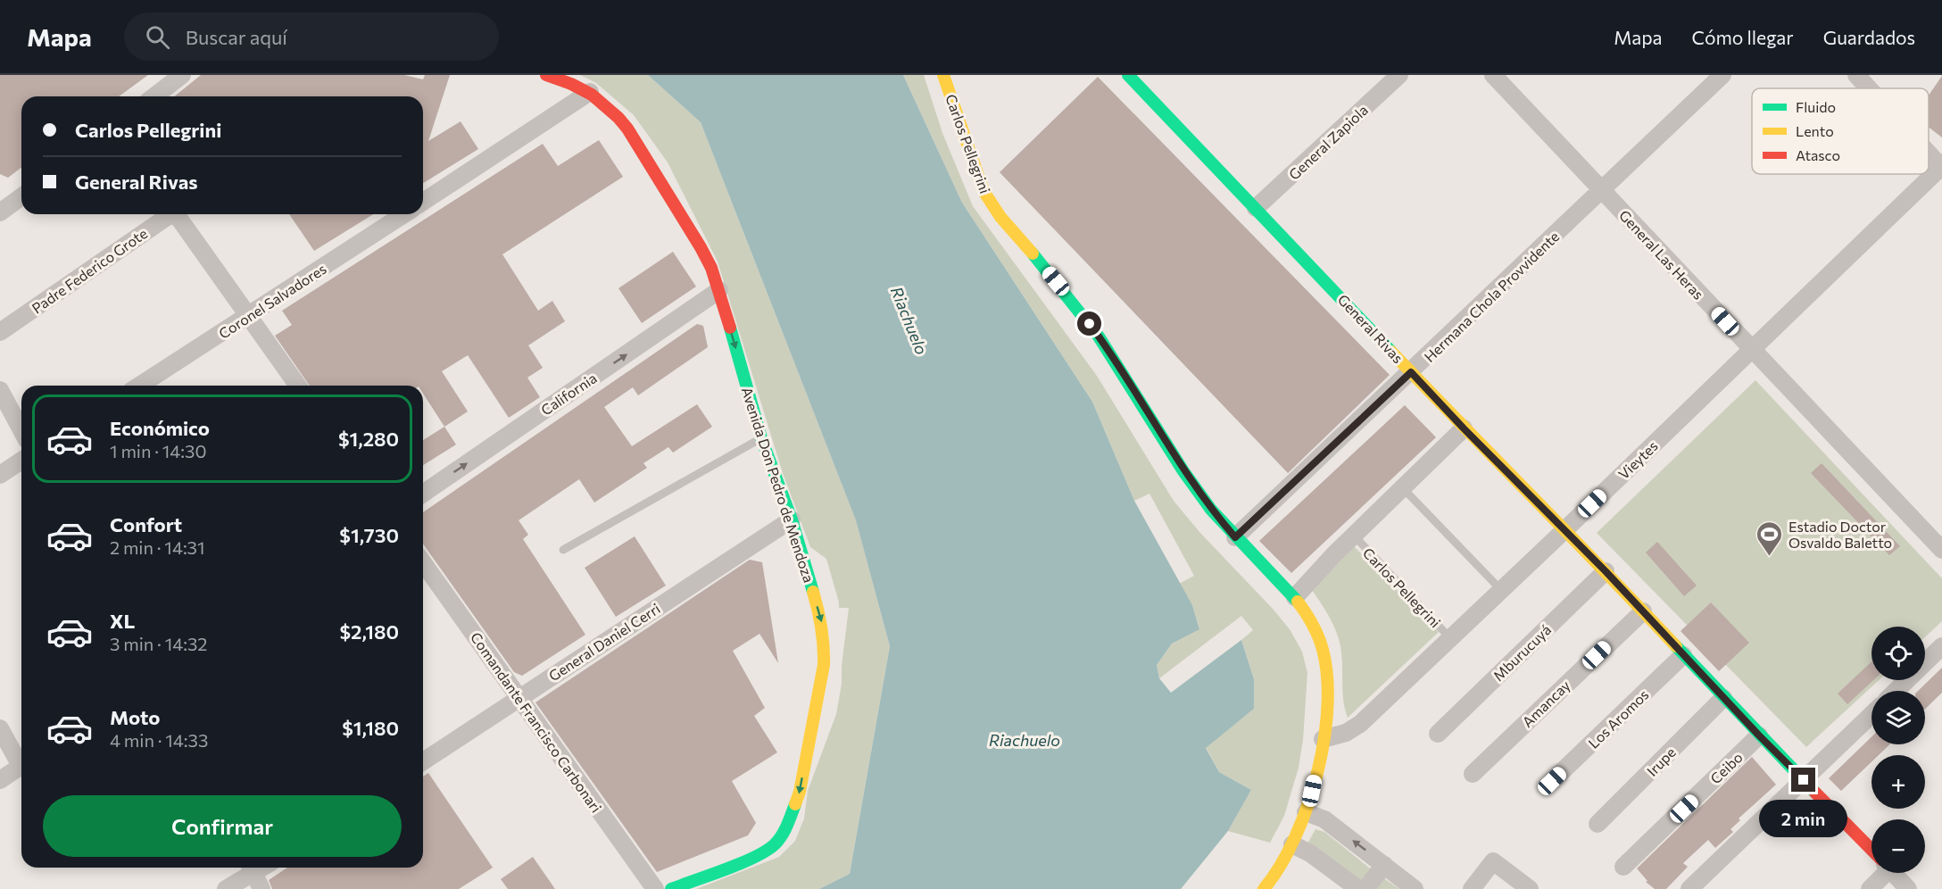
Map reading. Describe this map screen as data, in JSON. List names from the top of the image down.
{
  "streets": {
    "street": [
      "General Zapiola",
      "Carlos Pellegrini",
      "General Las Heras",
      "Padre Federico Grote",
      "Hermana Chola Provvidente",
      "Coronel Salvadores",
      "General Rivas",
      "California",
      "Vieytes",
      "Avenida Don Pedro de Mendoza",
      "General Daniel Cerri",
      "Mburucuyá",
      "Amancay",
      "Los Aromos",
      "Comandante Francisco Carbonari",
      "Irupe",
      "Ceibo"
    ]
  },
  "crossings": [
    ["General Zapiola", "General Rivas"],
    ["Carlos Pellegrini", "Hermana Chola Provvidente"],
    ["Carlos Pellegrini", "Vieytes"],
    ["General Las Heras", "Hermana Chola Provvidente"],
    ["General Las Heras", "Vieytes"],
    ["Hermana Chola Provvidente", "General Rivas"],
    ["General Rivas", "Vieytes"],
    ["General Rivas", "Mburucuyá"],
    ["General Rivas", "Amancay"],
    ["General Rivas", "Los Aromos"],
    ["General Rivas", "Irupe"],
    ["General Rivas", "Ceibo"],
    ["California", "Avenida Don Pedro de Mendoza"],
    ["Avenida Don Pedro de Mendoza", "General Daniel Cerri"],
    ["General Daniel Cerri", "Comandante Francisco Carbonari"]
  ],
  "one_way": ["California", "Avenida Don Pedro de Mendoza"],
  "water": ["Riachuelo"],
  "places": {
    "sports": ["Estadio Doctor Osvaldo Baletto"]
  },
  "legend": ["Fluido", "Lento", "Atasco"],
  "page": {
    "header": "Mapa",
    "search": "Buscar aquí",
    "nav": ["Mapa", "Cómo llegar", "Guardados"],
    "banner": ["Carlos Pellegrini", "General Rivas"],
    "list": [
      {
        "name": "Económico",
        "note": "1 min · 14:30",
        "value": "$1,280"
      },
      {
        "name": "Confort",
        "note": "2 min · 14:31",
        "value": "$1,730"
      },
      {
        "name": "XL",
        "note": "3 min · 14:32",
        "value": "$2,180"
      },
      {
        "name": "Moto",
        "note": "4 min · 14:33",
        "value": "$1,180"
      }
    ],
    "map_buttons": ["+", "−"],
    "buttons": "Confirmar",
    "bubble": "2 min"
  }
}
